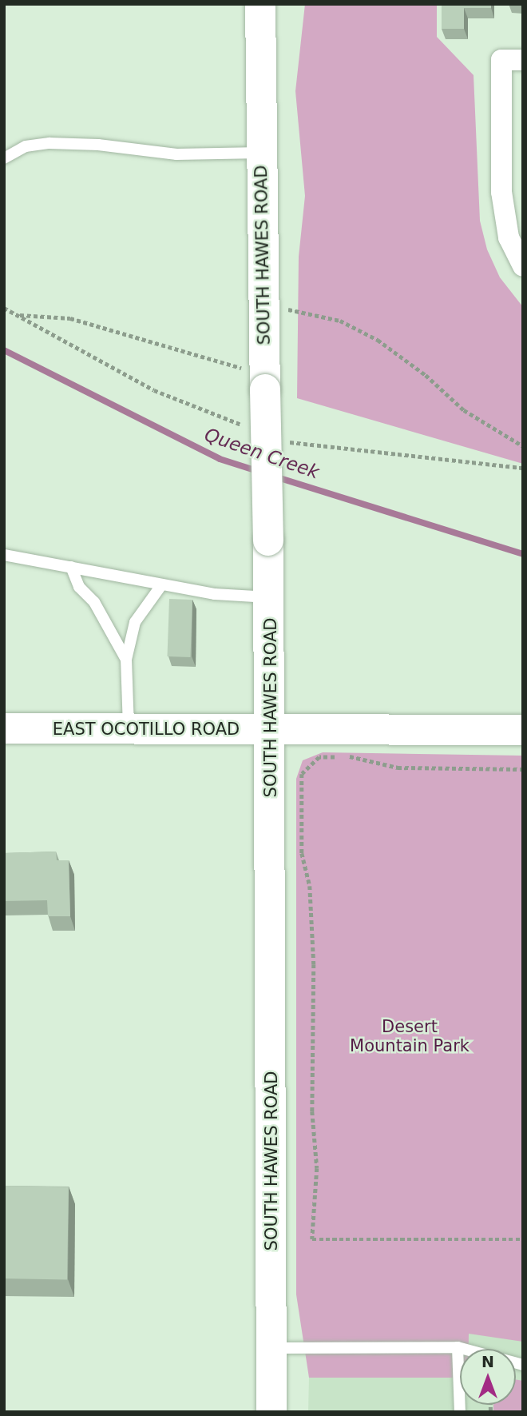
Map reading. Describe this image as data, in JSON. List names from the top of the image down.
{
  "streets": {
    "main road": ["SOUTH HAWES ROAD", "EAST OCOTILLO ROAD"]
  },
  "crossings": [
    ["SOUTH HAWES ROAD", "EAST OCOTILLO ROAD"]
  ],
  "water": ["Queen Creek"],
  "parks": ["Desert Mountain Park"],
  "north": "top"
}
